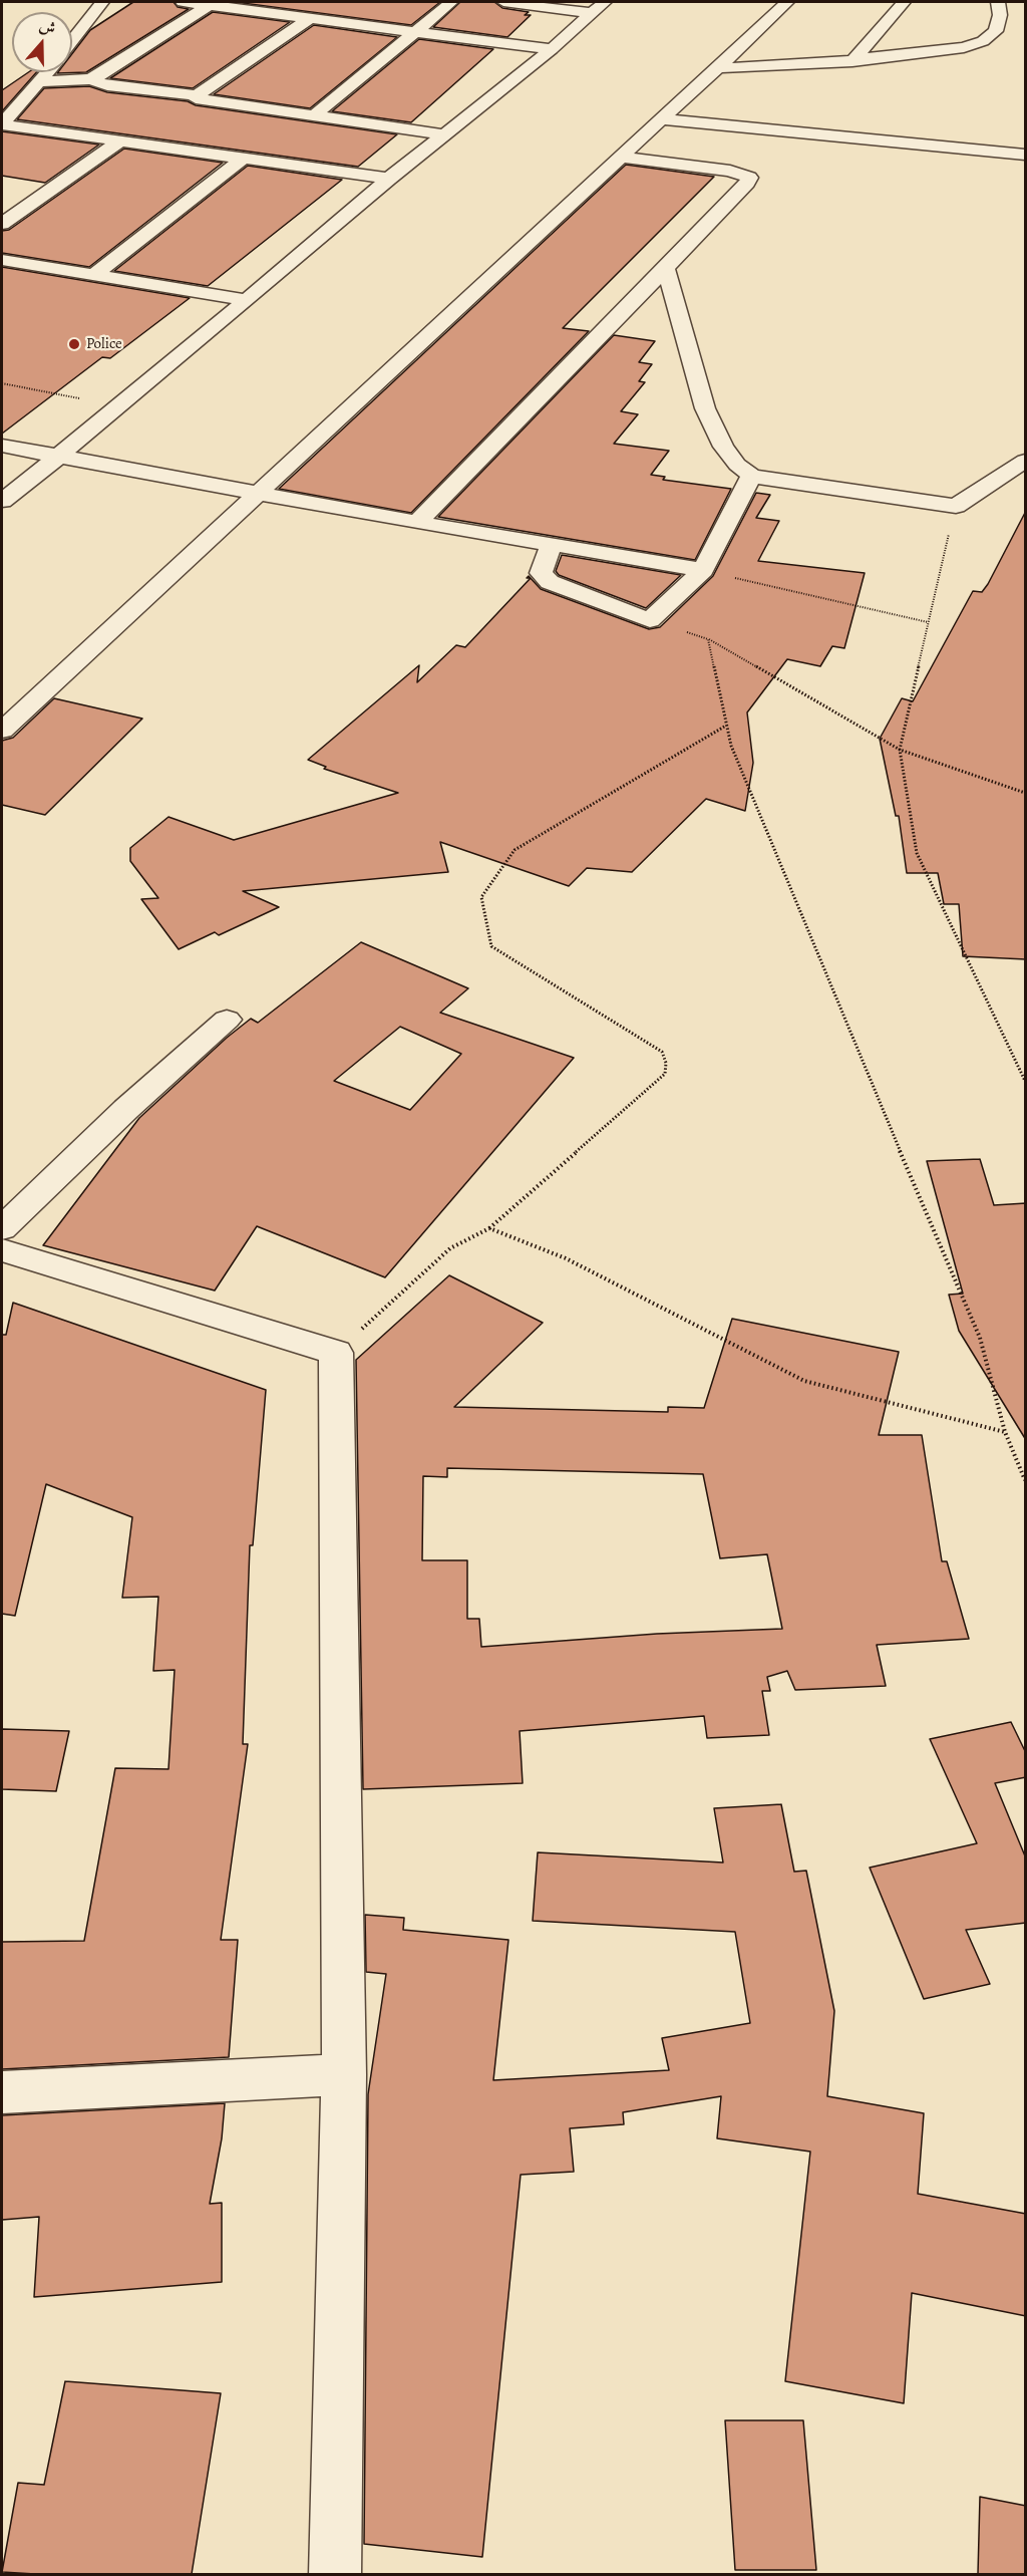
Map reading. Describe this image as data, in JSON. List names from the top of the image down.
{
  "places": ["Police"],
  "north": "top"
}
